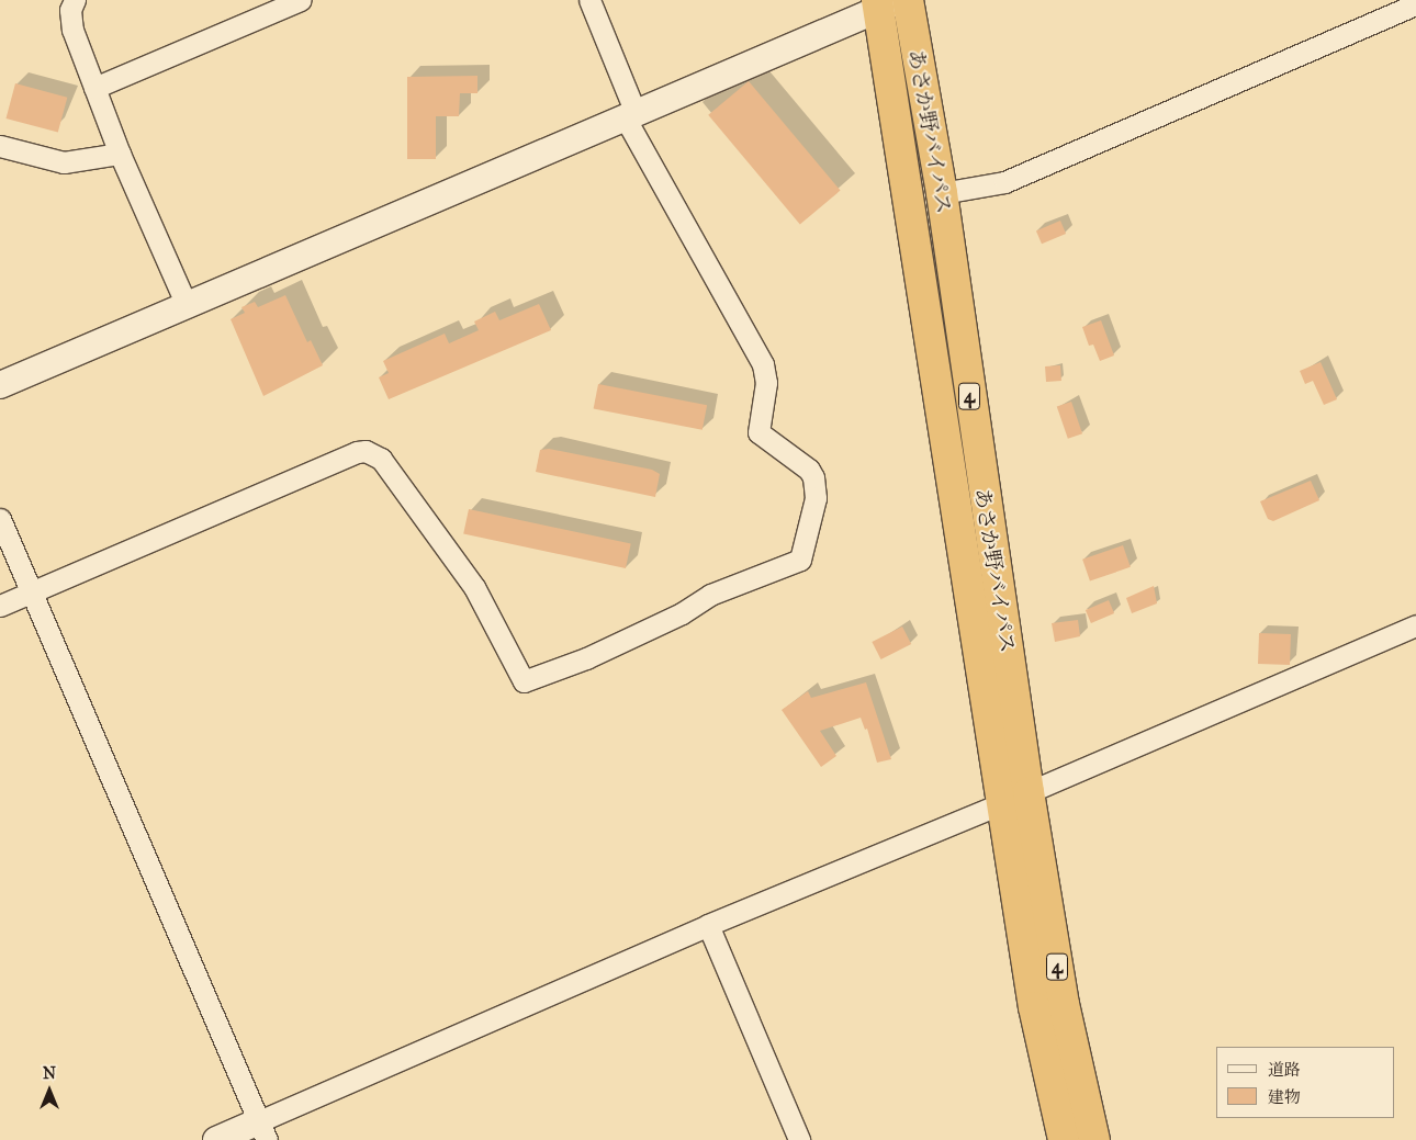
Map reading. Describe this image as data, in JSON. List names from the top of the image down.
{
  "streets": {
    "highway": ["あさか野バイパス", "4"]
  },
  "legend": ["道路", "建物"],
  "north": "top"
}
